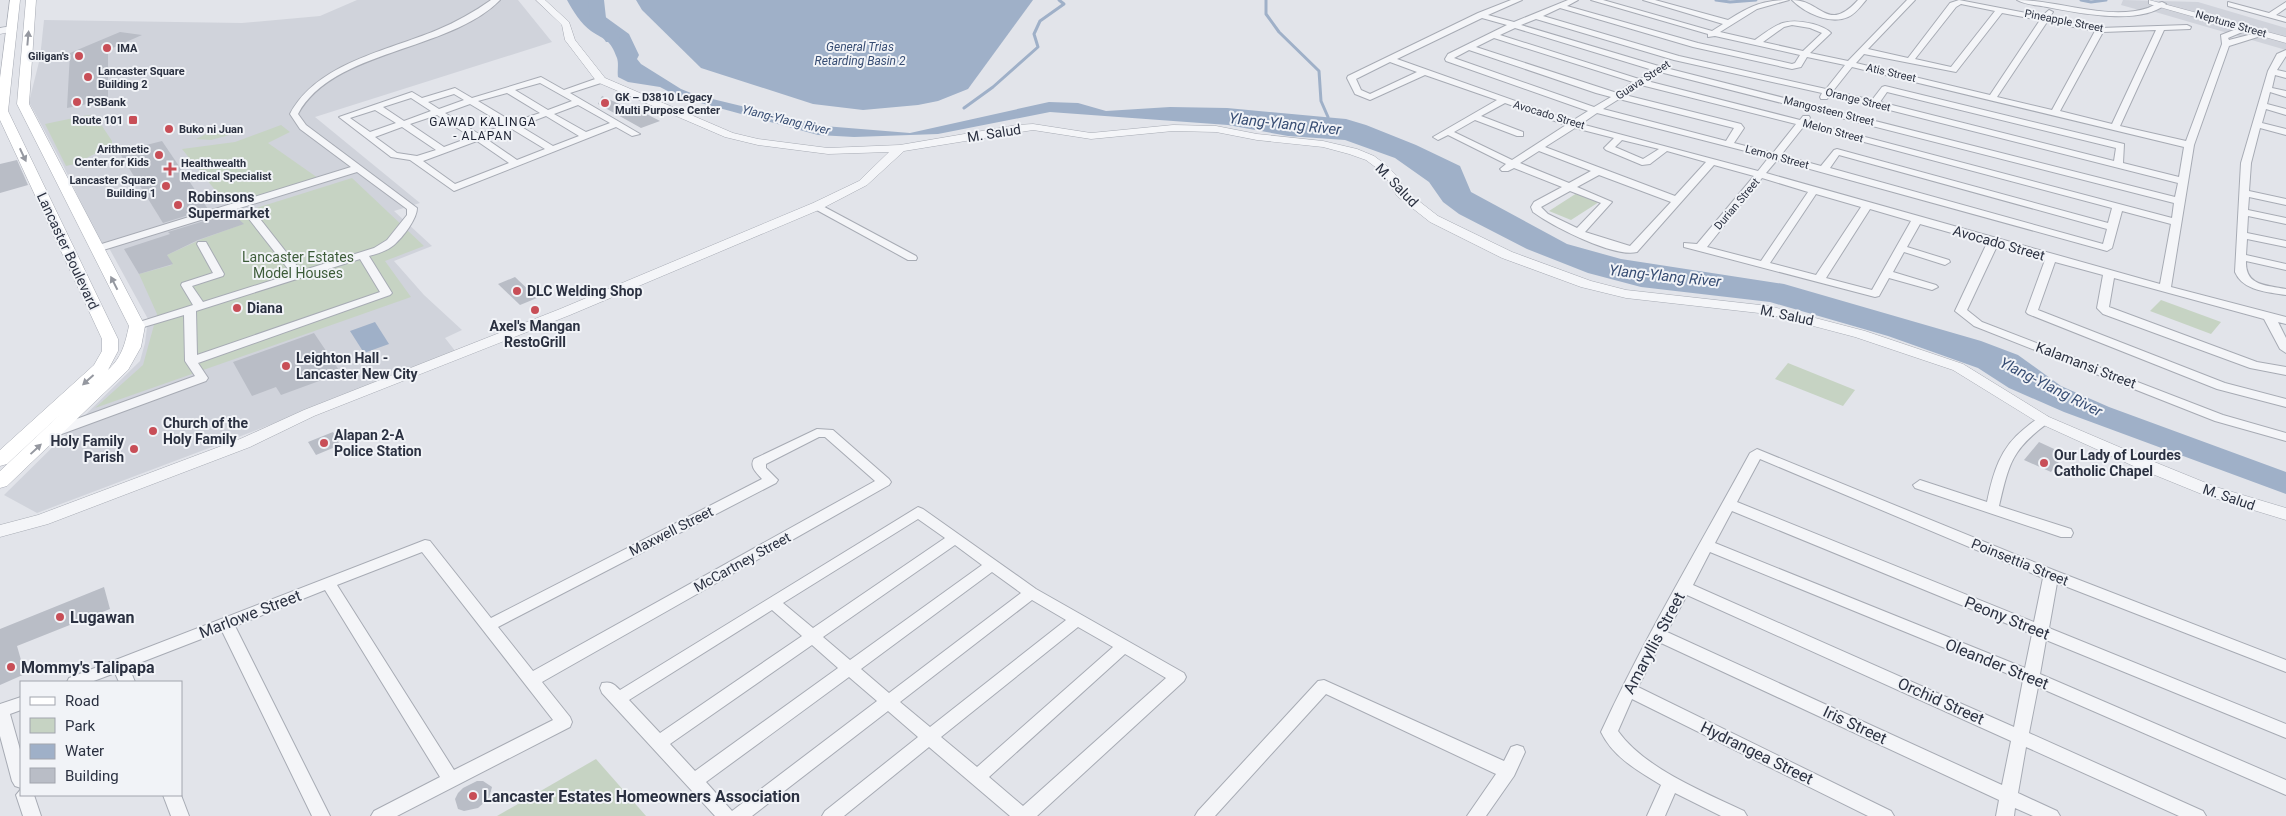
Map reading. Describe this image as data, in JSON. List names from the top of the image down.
{
  "streets": {
    "main road": ["Lancaster Boulevard"],
    "street": [
      "Pineapple Street",
      "Neptune Street",
      "Atis Street",
      "Guava Street",
      "Orange Street",
      "Mangosteen Street",
      "Avocado Street",
      "Melon Street",
      "M. Salud",
      "Lemon Street",
      "Durian Street",
      "Kalamansi Street",
      "Maxwell Street",
      "McCartney Street",
      "Poinsettia Street",
      "Marlowe Street",
      "Peony Street",
      "Amaryllis Street",
      "Oleander Street",
      "Orchid Street",
      "Iris Street",
      "Hydrangea Street"
    ]
  },
  "crossings": [
    ["Atis Street", "Guava Street"],
    ["Atis Street", "Durian Street"],
    ["Guava Street", "Orange Street"],
    ["Guava Street", "Mangosteen Street"],
    ["Guava Street", "Avocado Street"],
    ["Guava Street", "Melon Street"],
    ["Guava Street", "Lemon Street"],
    ["Orange Street", "Durian Street"],
    ["Mangosteen Street", "Durian Street"],
    ["Avocado Street", "Durian Street"],
    ["Avocado Street", "Kalamansi Street"],
    ["Melon Street", "Durian Street"],
    ["Lemon Street", "Durian Street"],
    ["Maxwell Street", "McCartney Street"],
    ["Maxwell Street", "Marlowe Street"],
    ["Poinsettia Street", "Amaryllis Street"],
    ["Peony Street", "Amaryllis Street"],
    ["Amaryllis Street", "Oleander Street"],
    ["Amaryllis Street", "Orchid Street"],
    ["Amaryllis Street", "Iris Street"],
    ["Amaryllis Street", "Hydrangea Street"]
  ],
  "districts": ["GAWAD KALINGA - ALAPAN"],
  "water": ["General Trias Retarding Basin 2", "Ylang-Ylang River"],
  "parks": ["Lancaster Estates Model Houses"],
  "places": {
    "other": [
      "IMA",
      "Giligan's",
      "Lancaster Square Building 2",
      "PSBank",
      "GK – D3810 Legacy Multi Purpose Center",
      "Buko ni Juan",
      "Arithmetic Center for Kids",
      "Lancaster Square Building 1",
      "Robinsons Supermarket",
      "DLC Welding Shop",
      "Diana",
      "Axel's Mangan RestoGrill",
      "Leighton Hall - Lancaster New City",
      "Church of the Holy Family",
      "Alapan 2-A Police Station",
      "Holy Family Parish",
      "Our Lady of Lourdes Catholic Chapel",
      "Lugawan",
      "Mommy's Talipapa",
      "Lancaster Estates Homeowners Association"
    ],
    "transit": ["Route 101"],
    "health": ["Healthwealth Medical Specialist"]
  },
  "legend": [
    "Road",
    "Park",
    "Water",
    "Building"
  ]
}
